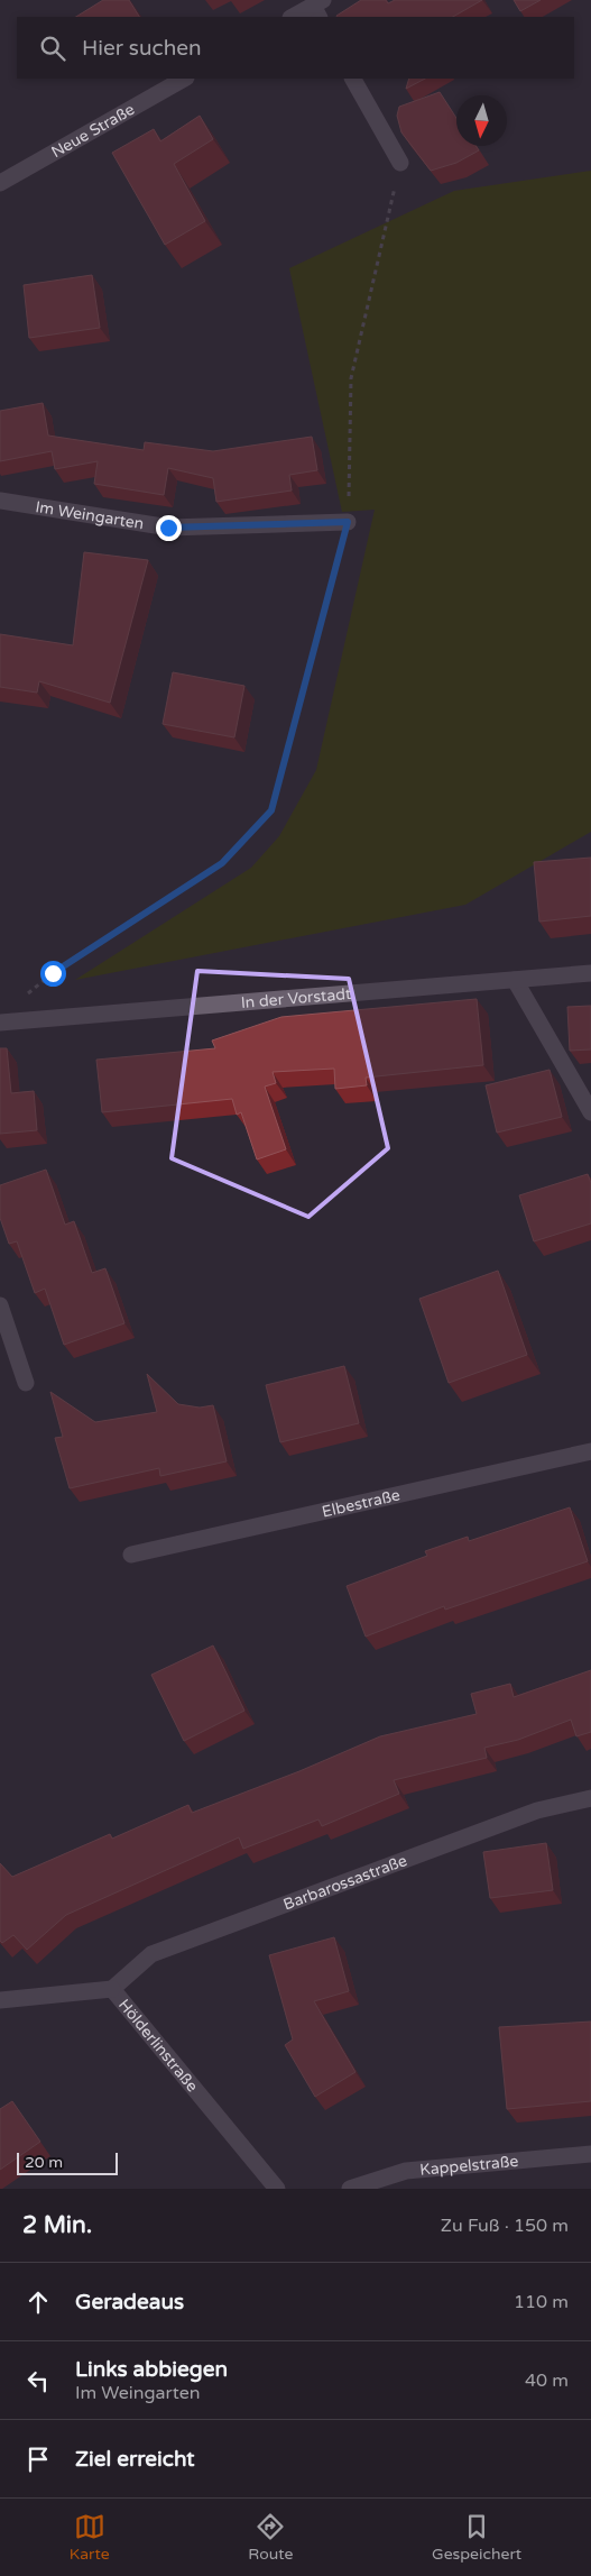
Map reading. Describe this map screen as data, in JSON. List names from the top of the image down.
{
  "streets": {
    "street": [
      "Neue Straße",
      "Im Weingarten",
      "In der Vorstadt",
      "Elbestraße",
      "Barbarossastraße",
      "Hölderlinstraße",
      "Kappelstraße"
    ]
  },
  "crossings": [
    ["Barbarossastraße", "Hölderlinstraße"]
  ],
  "scale_bar": "20 m",
  "north": "bottom",
  "page": {
    "search": "Hier suchen",
    "scale": "20 m",
    "heading": ["2 Min.", "Zu Fuß · 150 m"],
    "list": [
      ["Geradeaus", "110 m"],
      ["Links abbiegen", "Im Weingarten", "40 m"],
      "Ziel erreicht"
    ],
    "nav": ["Karte", "Route", "Gespeichert"]
  }
}
